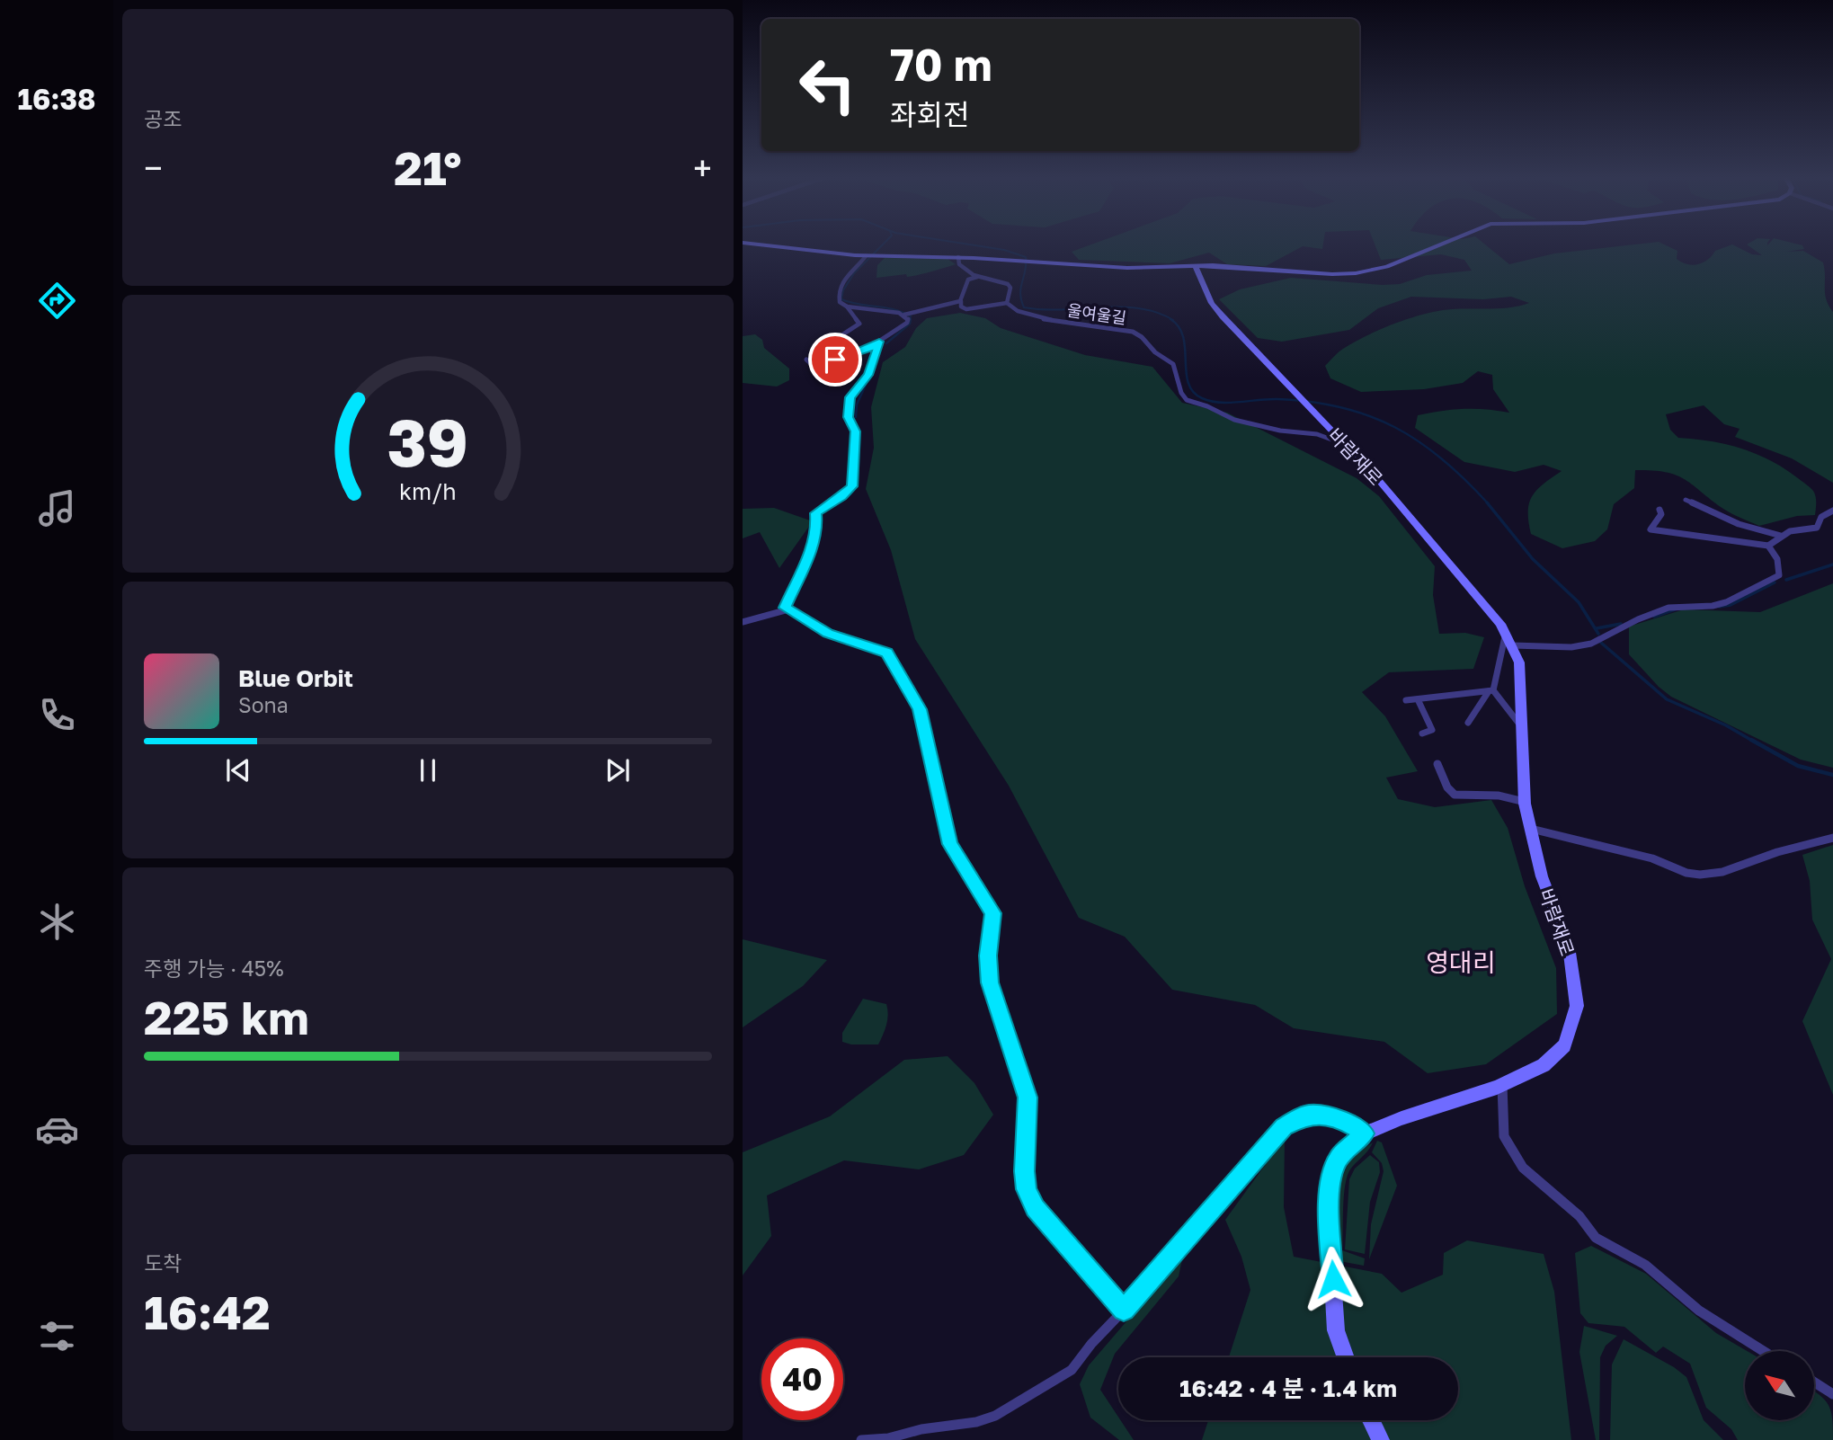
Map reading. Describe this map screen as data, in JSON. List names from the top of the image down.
{
  "streets": {
    "main road": ["바람재로"],
    "street": ["울여울길"]
  },
  "crossings": [
    ["울여울길", "바람재로"]
  ],
  "districts": ["영대리"],
  "north": "top left",
  "page": {
    "tabs": "16:38",
    "tile": [
      "공조",
      ["주행 가능 · 45%", "225 km"],
      ["도착", "16:42"]
    ],
    "turn": ["70 m", "좌회전"],
    "heat": ["−", "21°", "+"],
    "song": ["Blue Orbit", "Sona"],
    "limit": "40",
    "trip": "16:42 · 4 분 · 1.4 km",
    "gauge": ["39", "km/h"]
  }
}
